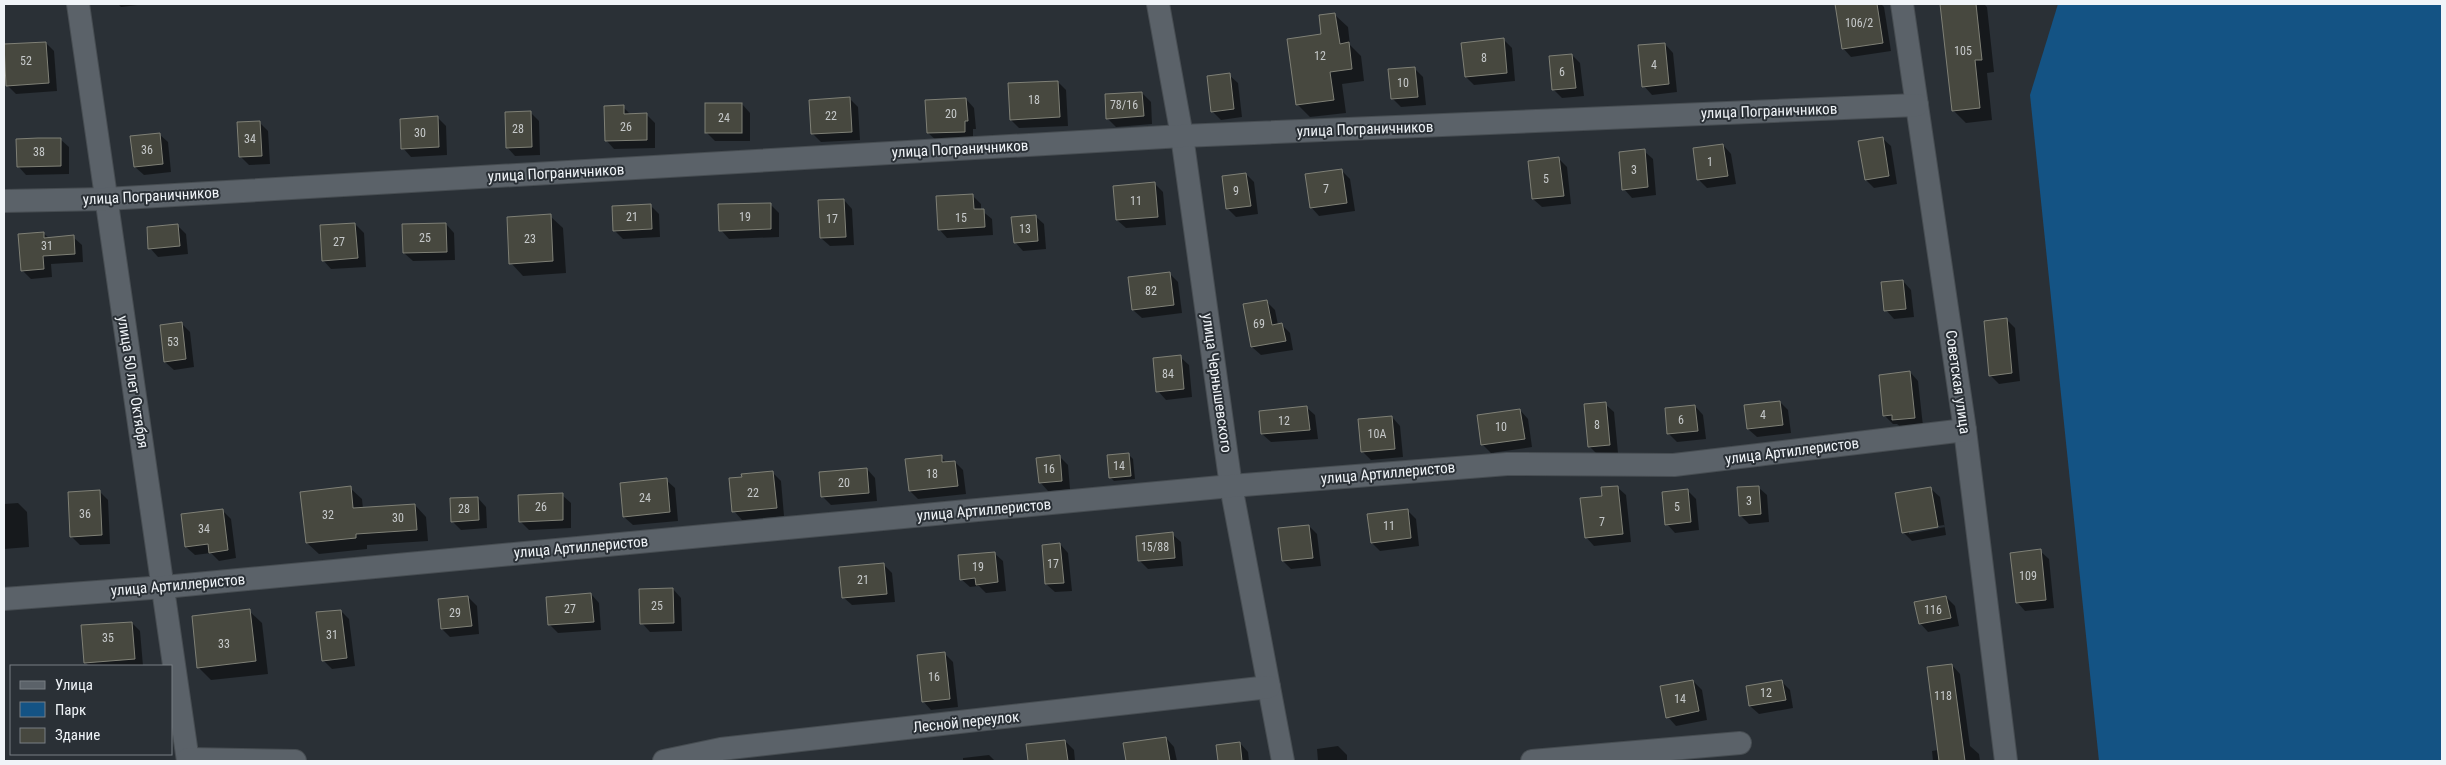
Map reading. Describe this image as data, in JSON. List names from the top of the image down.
{
  "streets": {
    "street": [
      "улица Пограничников",
      "улица 50 лет Октября",
      "Советская улица",
      "улица Чернышевского",
      "улица Артиллеристов",
      "Лесной переулок"
    ]
  },
  "crossings": [
    ["улица Пограничников", "улица 50 лет Октября"],
    ["улица Пограничников", "Советская улица"],
    ["улица Пограничников", "улица Чернышевского"],
    ["улица 50 лет Октября", "улица Артиллеристов"],
    ["Советская улица", "улица Артиллеристов"],
    ["улица Чернышевского", "улица Артиллеристов"],
    ["улица Чернышевского", "Лесной переулок"]
  ],
  "house_numbers": [
    "106/2",
    "105",
    "12",
    "8",
    "52",
    "4",
    "6",
    "10",
    "18",
    "78/16",
    "20",
    "22",
    "24",
    "26",
    "28",
    "30",
    "34",
    "36",
    "38",
    "1",
    "3",
    "5",
    "7",
    "9",
    "11",
    "21",
    "19",
    "15",
    "17",
    "13",
    "25",
    "23",
    "27",
    "31",
    "82",
    "69",
    "53",
    "84",
    "4",
    "6",
    "12",
    "8",
    "10",
    "10А",
    "14",
    "16",
    "18",
    "20",
    "22",
    "24",
    "3",
    "26",
    "5",
    "28",
    "36",
    "32",
    "30",
    "7",
    "11",
    "34",
    "15/88",
    "17",
    "19",
    "109",
    "21",
    "25",
    "27",
    "116",
    "29",
    "31",
    "35",
    "33",
    "16",
    "12",
    "118",
    "14"
  ],
  "legend": ["Улица", "Парк", "Здание"]
}
